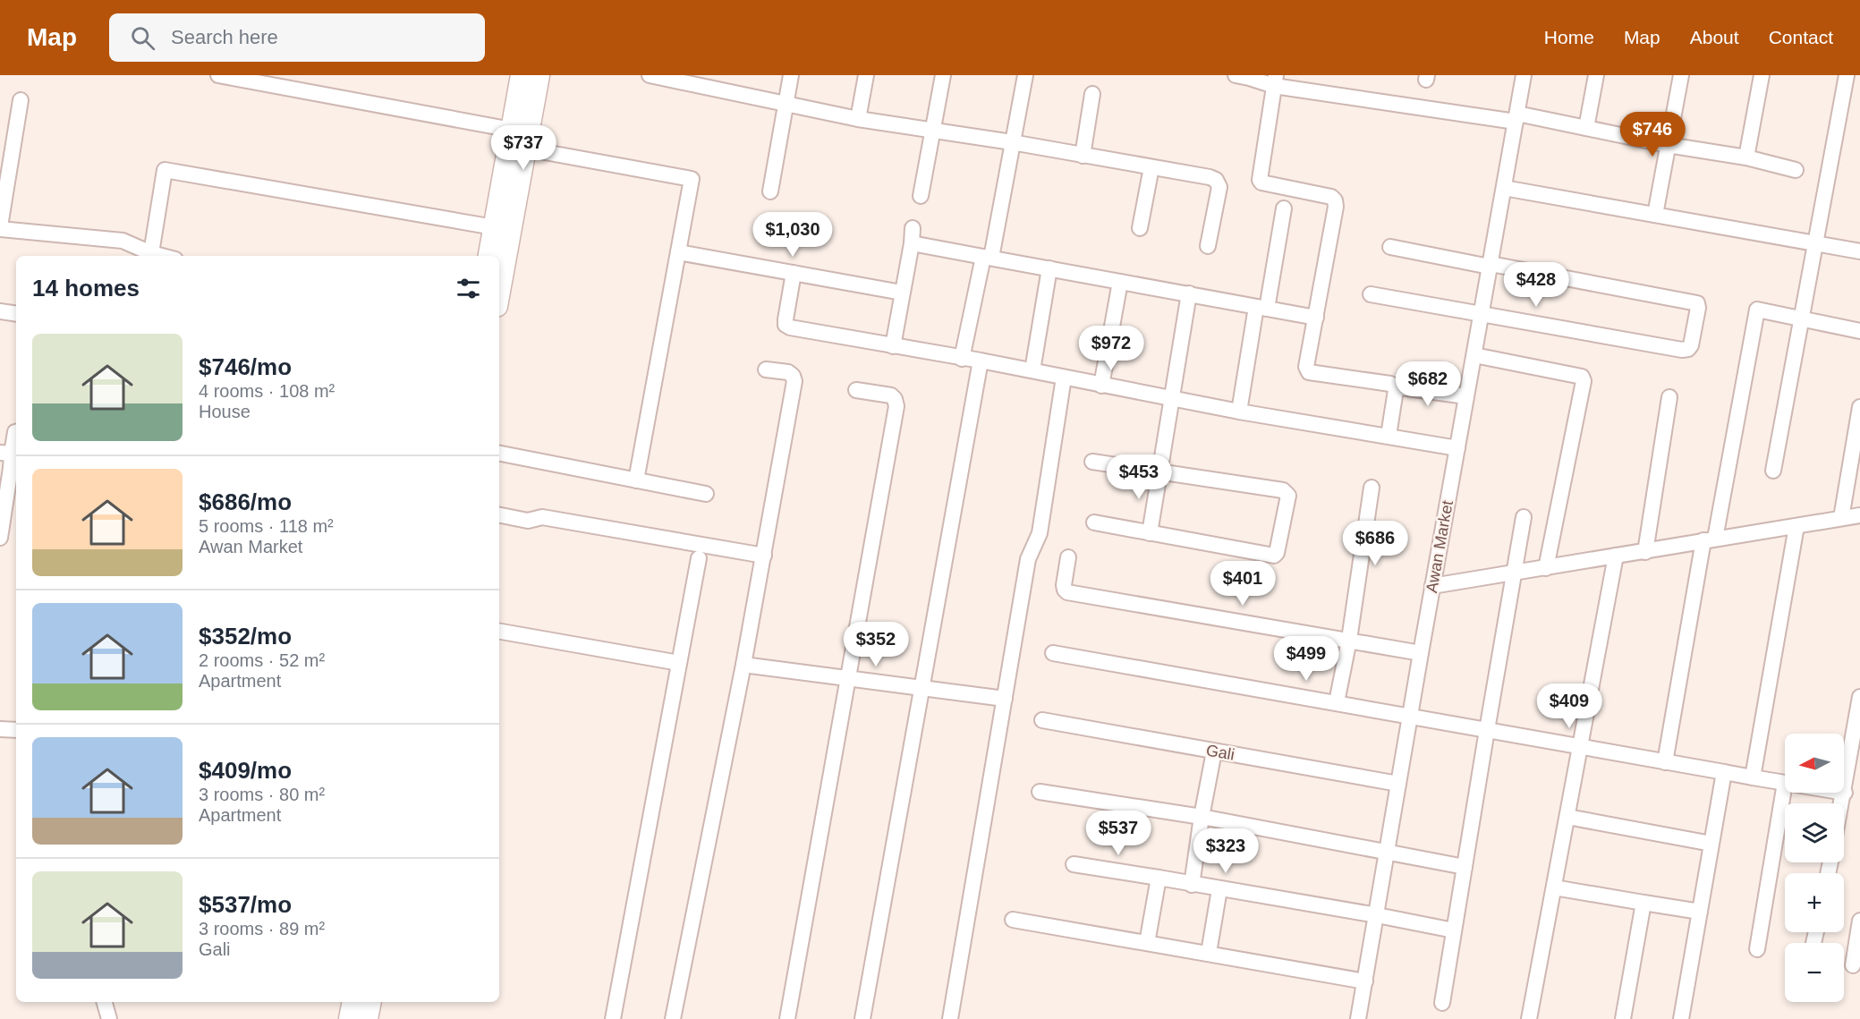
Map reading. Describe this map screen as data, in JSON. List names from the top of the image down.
{
  "streets": {
    "street": ["Awan Market", "Gali"]
  },
  "crossings": [
    ["Awan Market", "Gali"]
  ],
  "north": "left",
  "page": {
    "header": "Map",
    "search": "Search here",
    "nav": [
      "Home",
      "Map",
      "About",
      "Contact"
    ],
    "price": [
      "$746",
      "$737",
      "$1,030",
      "$428",
      "$972",
      "$682",
      "$453",
      "$686",
      "$401",
      "$352",
      "$499",
      "$409",
      "$537",
      "$323"
    ],
    "heading": "14 homes",
    "list": [
      {
        "name": "$746/mo",
        "note": "4 rooms · 108 m² · House"
      },
      {
        "name": "$686/mo",
        "note": "5 rooms · 118 m² · Awan Market"
      },
      {
        "name": "$352/mo",
        "note": "2 rooms · 52 m² · Apartment"
      },
      {
        "name": "$409/mo",
        "note": "3 rooms · 80 m² · Apartment"
      },
      {
        "name": "$537/mo",
        "note": "3 rooms · 89 m² · Gali"
      }
    ],
    "map_buttons": ["+", "−"]
  }
}
